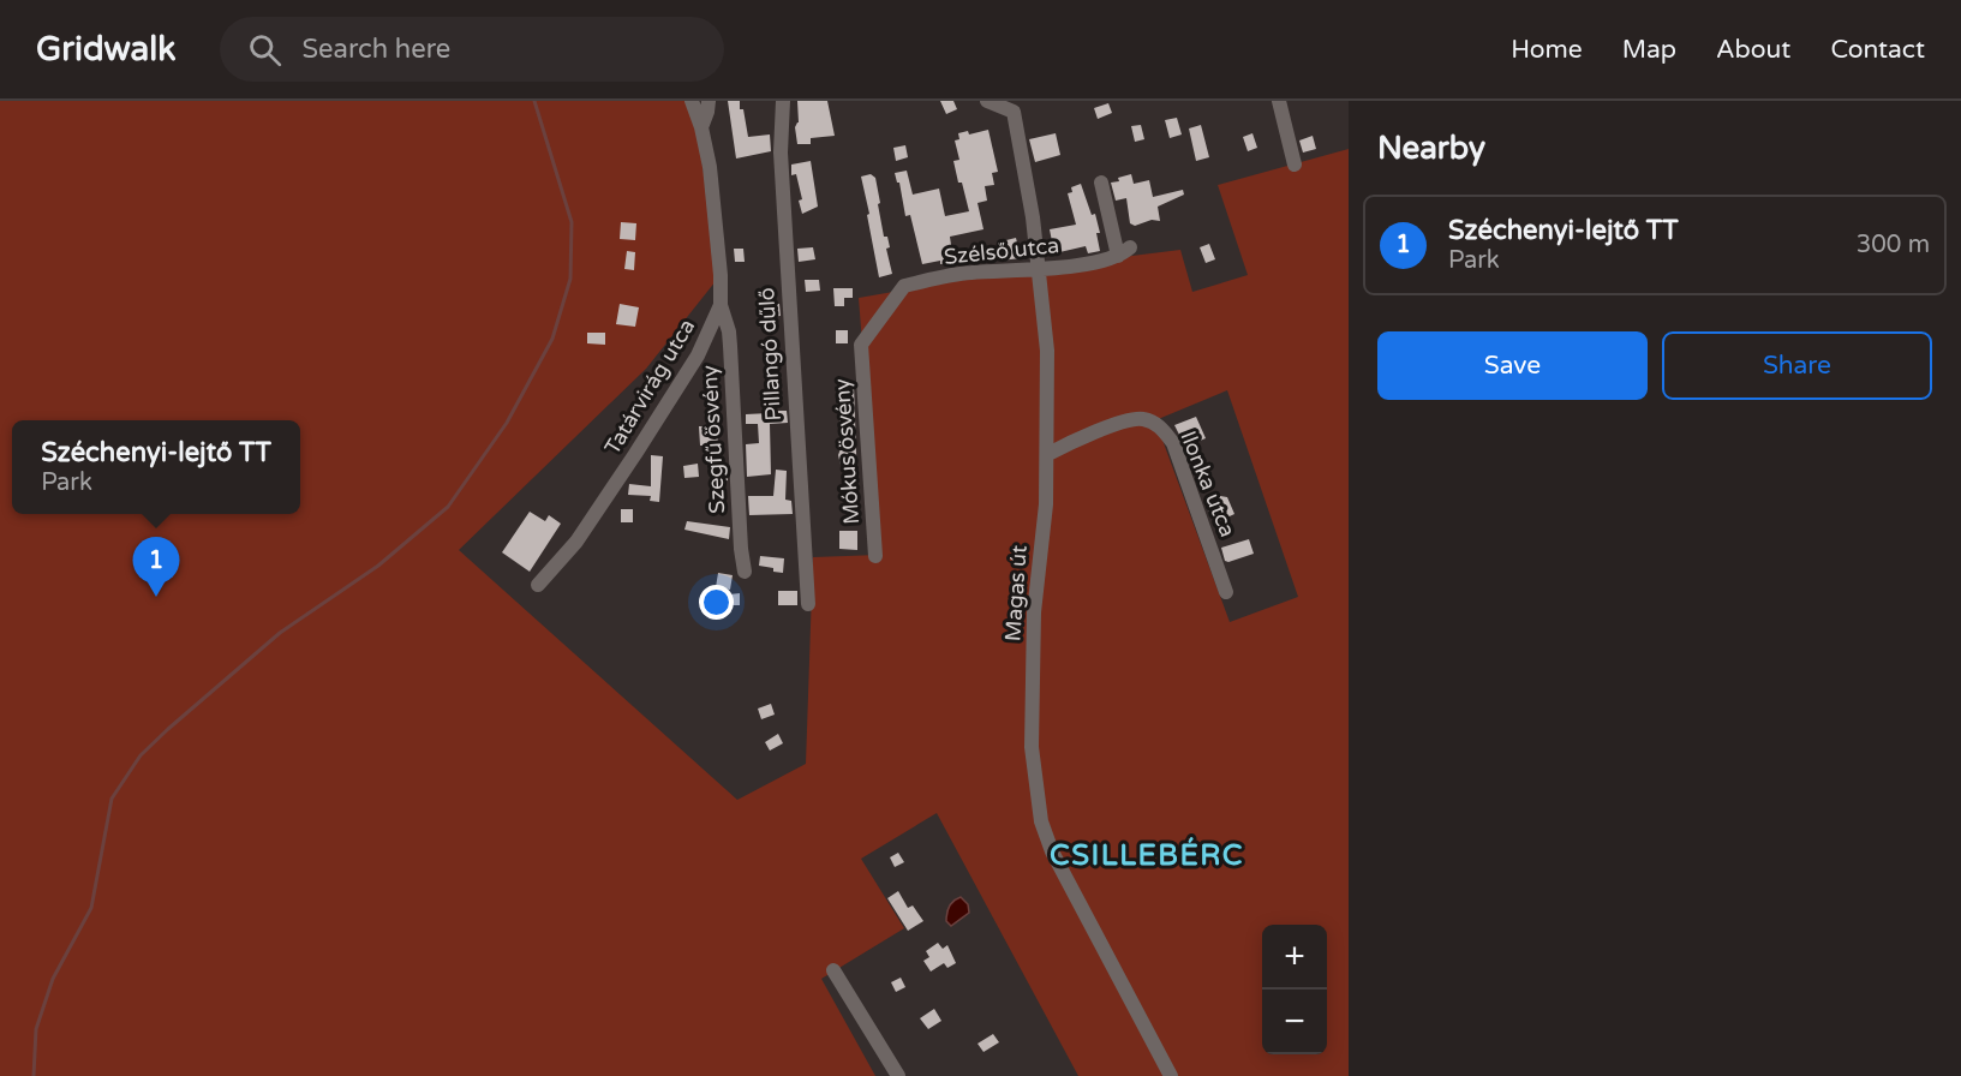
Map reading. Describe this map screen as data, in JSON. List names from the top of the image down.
{
  "streets": {
    "street": [
      "Szélső utca",
      "Pillangó dűlő",
      "Tatárvirág utca",
      "Szegfű ösvény",
      "Mókus ösvény",
      "Ilonka utca",
      "Magas út"
    ]
  },
  "crossings": [
    ["Szélső utca", "Mókus ösvény"],
    ["Szélső utca", "Magas út"],
    ["Tatárvirág utca", "Szegfű ösvény"],
    ["Ilonka utca", "Magas út"]
  ],
  "districts": ["CSILLEBÉRC"],
  "page": {
    "header": "Gridwalk",
    "search": "Search here",
    "nav": [
      "Home",
      "Map",
      "About",
      "Contact"
    ],
    "heading": "Nearby",
    "list": [
      {
        "mark": "1",
        "name": "Széchenyi-lejtő TT",
        "note": "Park",
        "value": "300 m"
      }
    ],
    "buttons": ["Save", "Share"],
    "popup": ["Széchenyi-lejtő TT", "Park"],
    "pins": "1",
    "map_buttons": ["+", "−"]
  }
}
